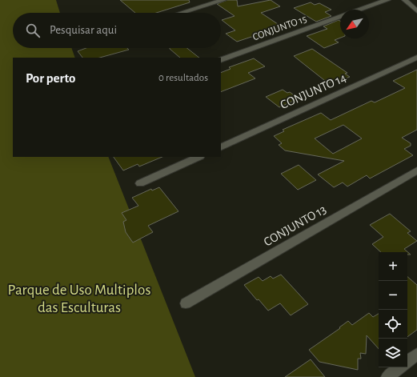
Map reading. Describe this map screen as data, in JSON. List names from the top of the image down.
{
  "streets": {
    "street": ["CONJUNTO 15", "CONJUNTO 14", "CONJUNTO 13"]
  },
  "parks": ["Parque de Uso Multiplos das Esculturas"],
  "north": "bottom left",
  "page": {
    "search": "Pesquisar aqui",
    "heading": ["Por perto", "0 resultados"],
    "map_buttons": ["+", "−"]
  }
}
